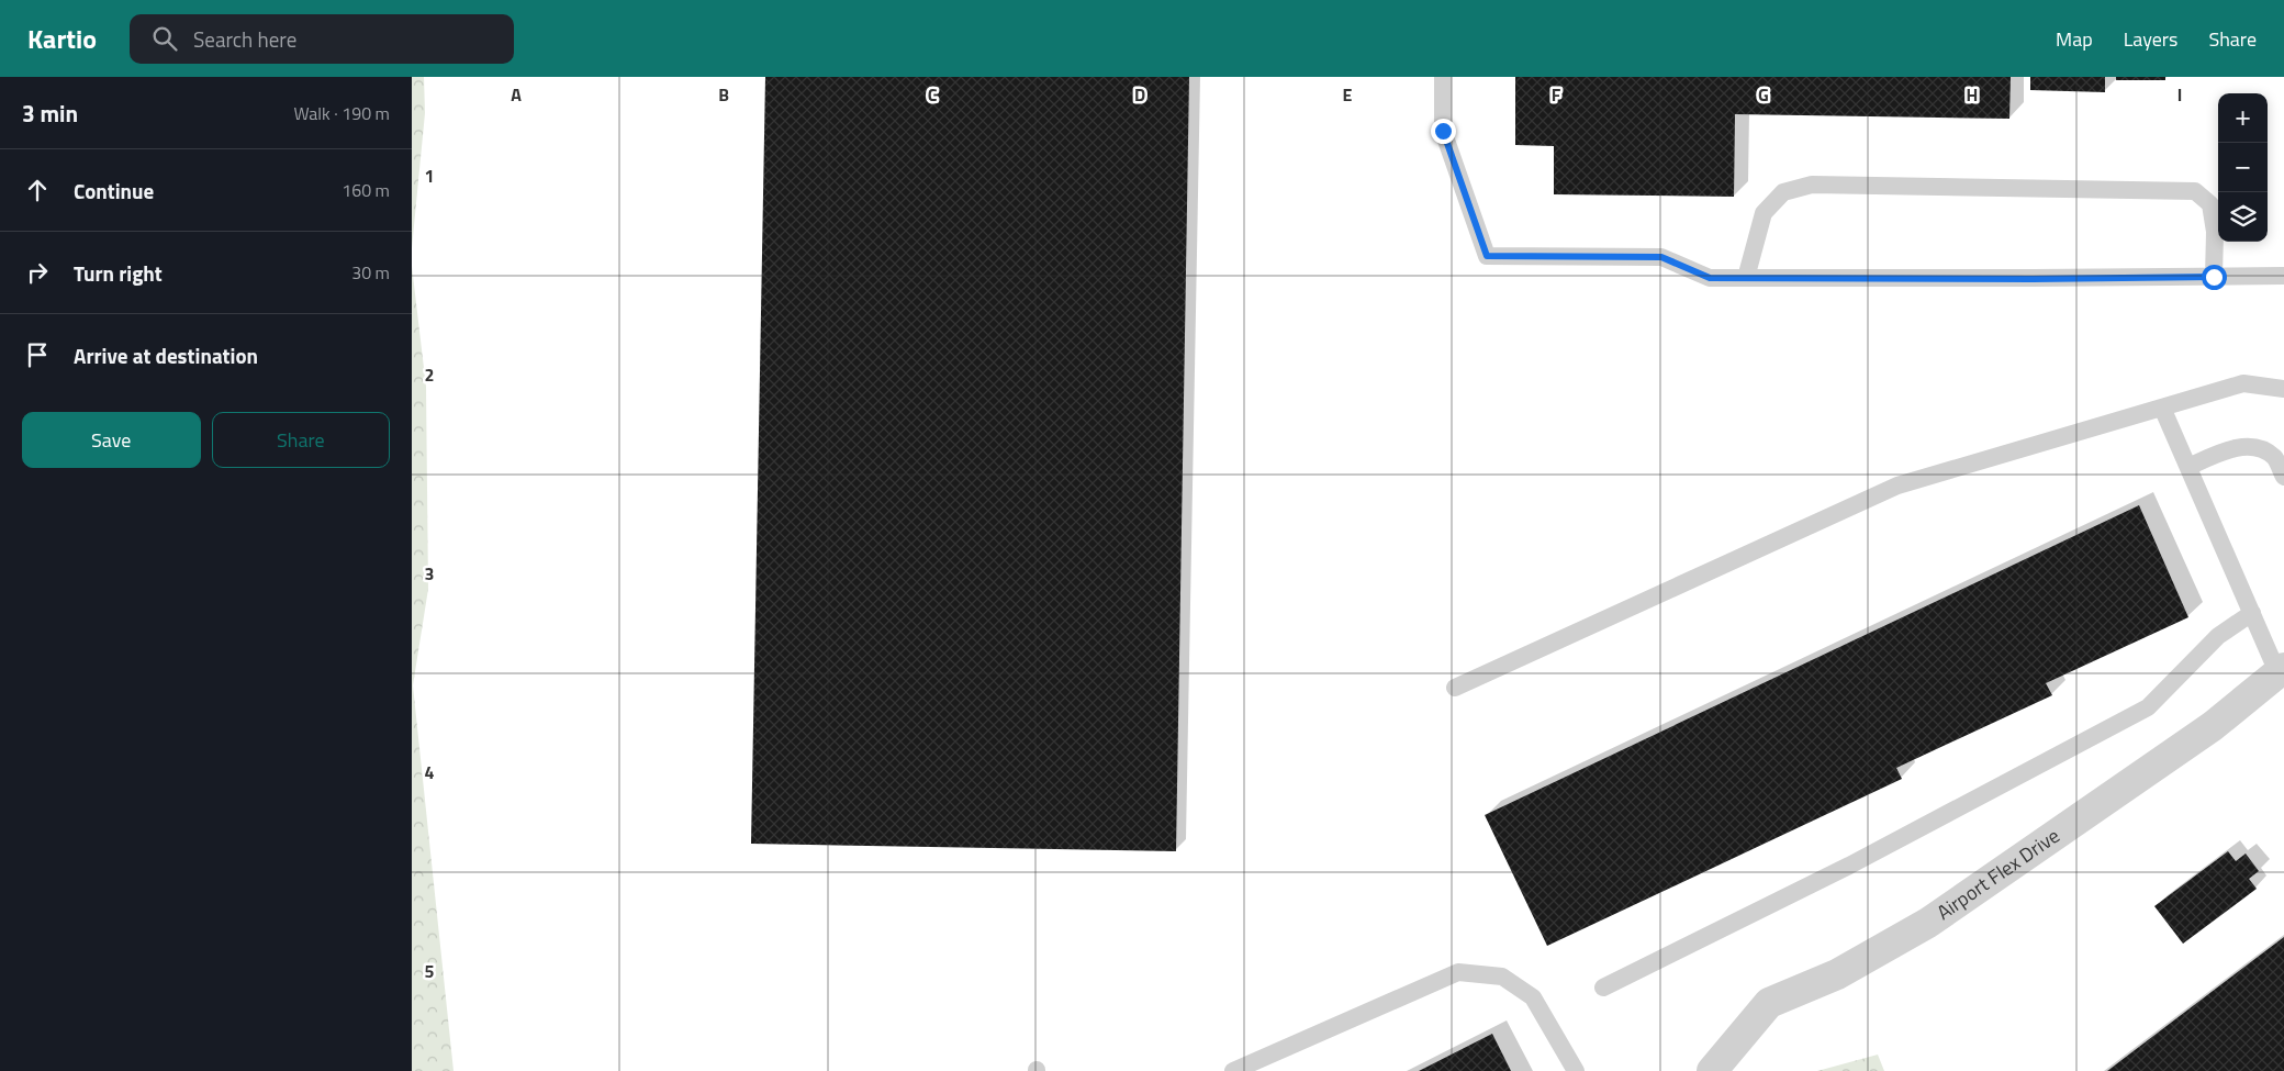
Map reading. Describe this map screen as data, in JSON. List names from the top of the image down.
{
  "streets": {
    "street": ["Airport Flex Drive"]
  },
  "page": {
    "header": "Kartio",
    "search": "Search here",
    "nav": ["Map", "Layers", "Share"],
    "heading": ["3 min", "Walk · 190 m"],
    "map_buttons": ["+", "−"],
    "list": [
      ["Continue", "160 m"],
      ["Turn right", "30 m"],
      "Arrive at destination"
    ],
    "buttons": ["Save", "Share"]
  },
  "grid": {
    "columns": [
      "A",
      "B",
      "C",
      "D",
      "E",
      "F",
      "G",
      "H",
      "I"
    ],
    "rows": [
      "1",
      "2",
      "3",
      "4",
      "5"
    ]
  }
}
